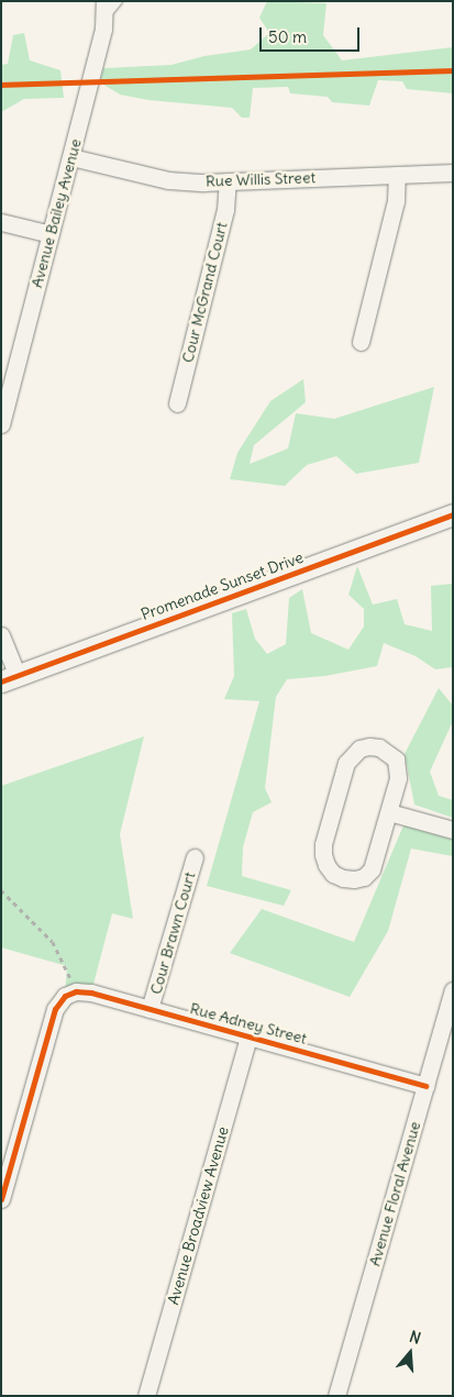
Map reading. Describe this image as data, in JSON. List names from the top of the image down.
{
  "streets": {
    "street": [
      "Rue Willis Street",
      "Avenue Bailey Avenue",
      "Cour McGrand Court",
      "Promenade Sunset Drive",
      "Cour Brawn Court",
      "Rue Adney Street",
      "Avenue Floral Avenue",
      "Avenue Broadview Avenue"
    ]
  },
  "crossings": [
    ["Rue Willis Street", "Avenue Bailey Avenue"],
    ["Rue Willis Street", "Cour McGrand Court"],
    ["Cour Brawn Court", "Rue Adney Street"],
    ["Rue Adney Street", "Avenue Floral Avenue"],
    ["Rue Adney Street", "Avenue Broadview Avenue"]
  ],
  "scale_bar": "50 m",
  "north": "top"
}
